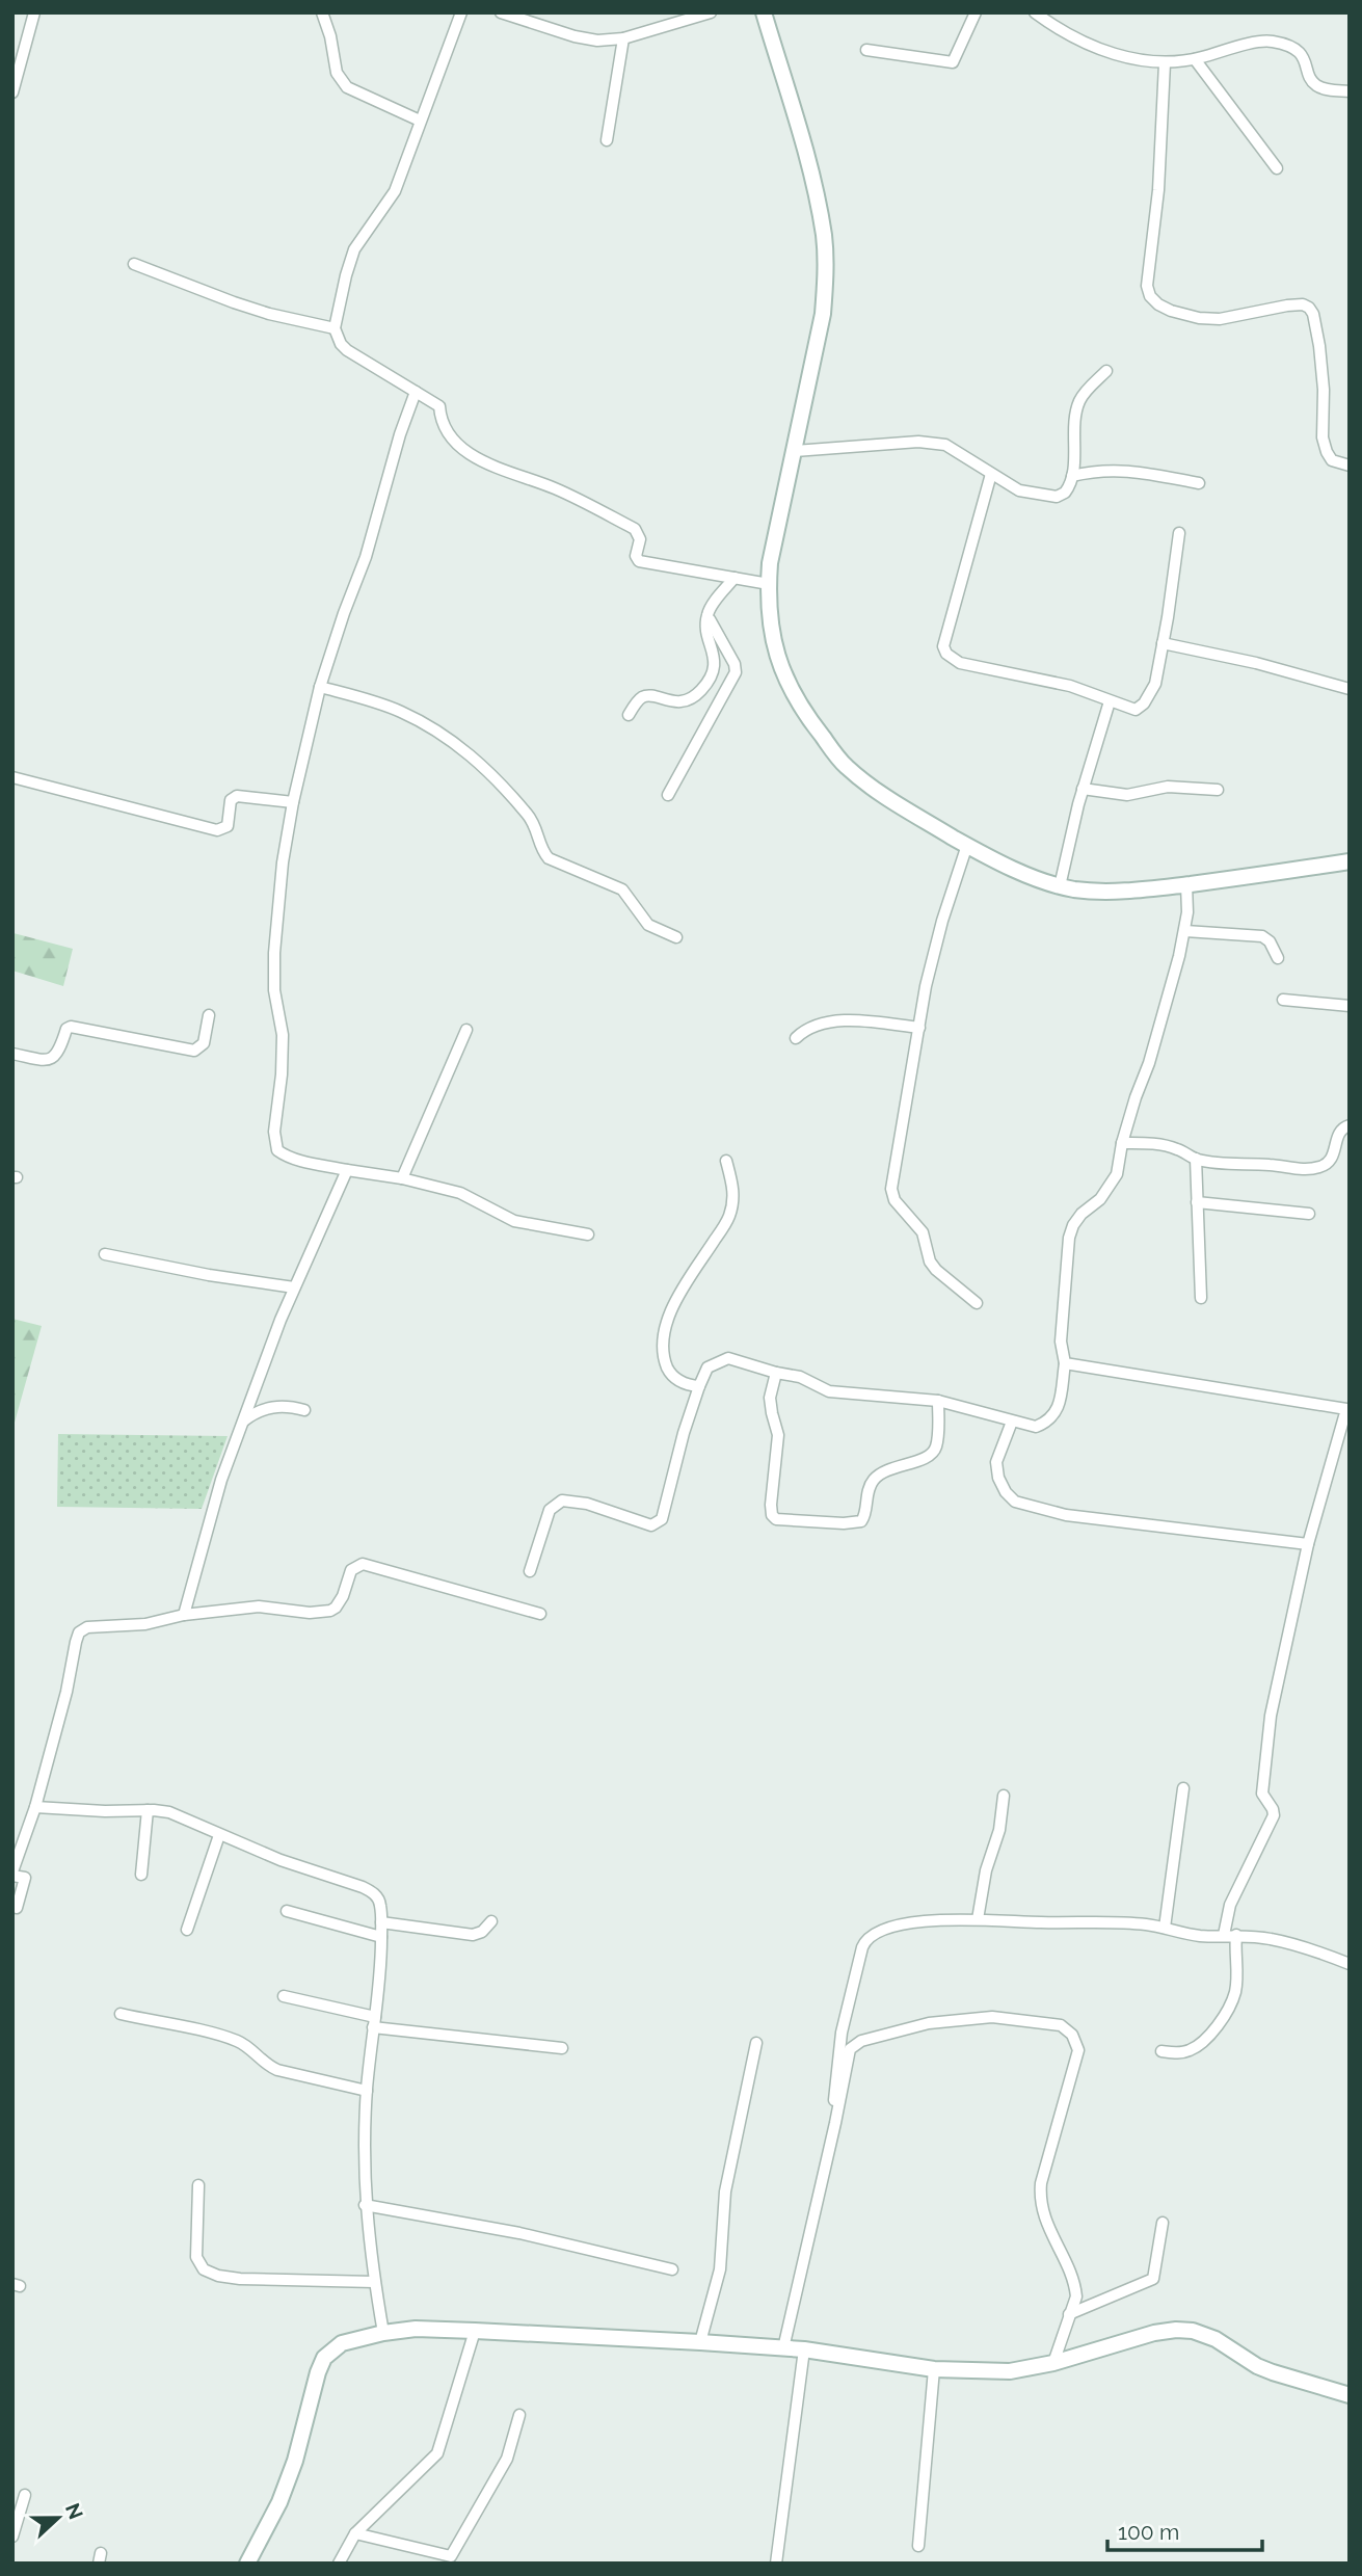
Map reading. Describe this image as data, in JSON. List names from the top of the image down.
{
  "scale_bar": "100 m",
  "north": "right"
}
